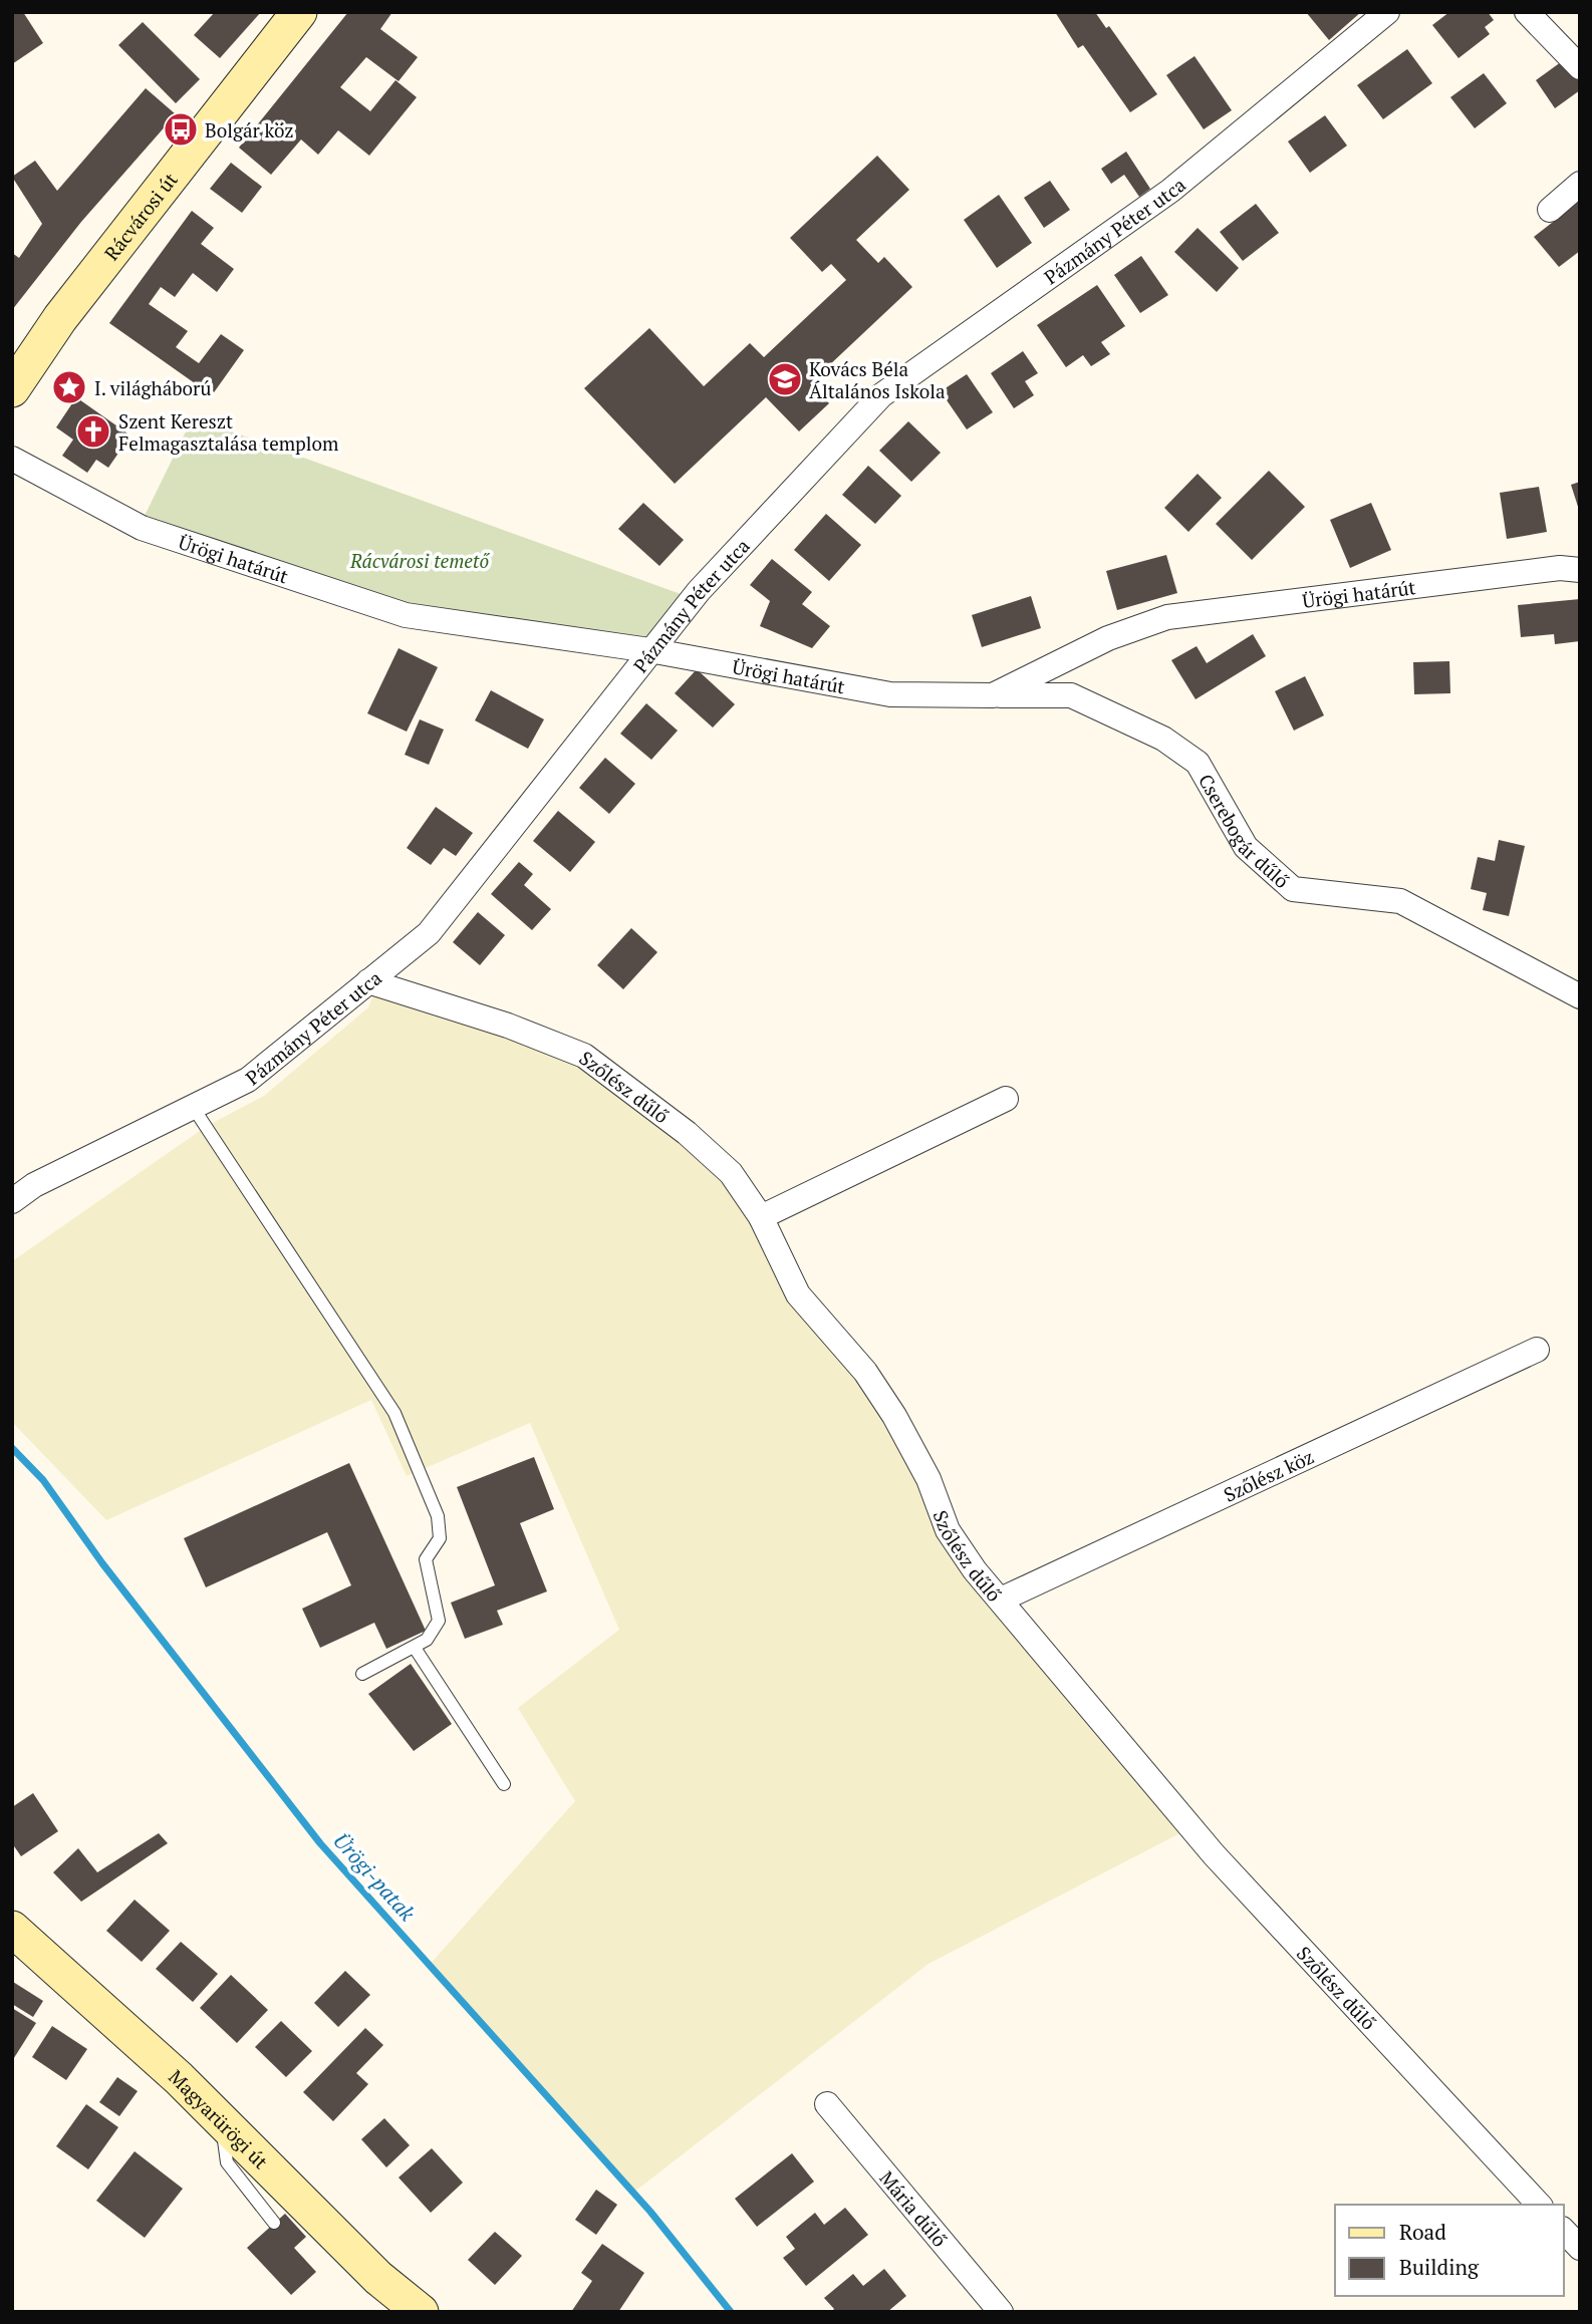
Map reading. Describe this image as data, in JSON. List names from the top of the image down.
{
  "streets": {
    "main road": ["Rácvárosi út", "Magyarürögi út"],
    "street": [
      "Pázmány Péter utca",
      "Ürögi határút",
      "Cserebogár dűlő",
      "Szőlész dűlő",
      "Szőlész köz",
      "Mária dűlő"
    ]
  },
  "crossings": [
    ["Pázmány Péter utca", "Ürögi határút"],
    ["Pázmány Péter utca", "Szőlész dűlő"],
    ["Ürögi határút", "Cserebogár dűlő"],
    ["Szőlész dűlő", "Szőlész köz"]
  ],
  "water": ["Ürögi-patak"],
  "parks": ["Rácvárosi temető"],
  "places": {
    "bus stop": ["Bolgár köz"],
    "school or university": ["Kovács Béla Általános Iskola"],
    "place": ["I. világháború"],
    "church": ["Szent Kereszt Felmagasztalása templom"]
  },
  "legend": ["Road", "Building"]
}
